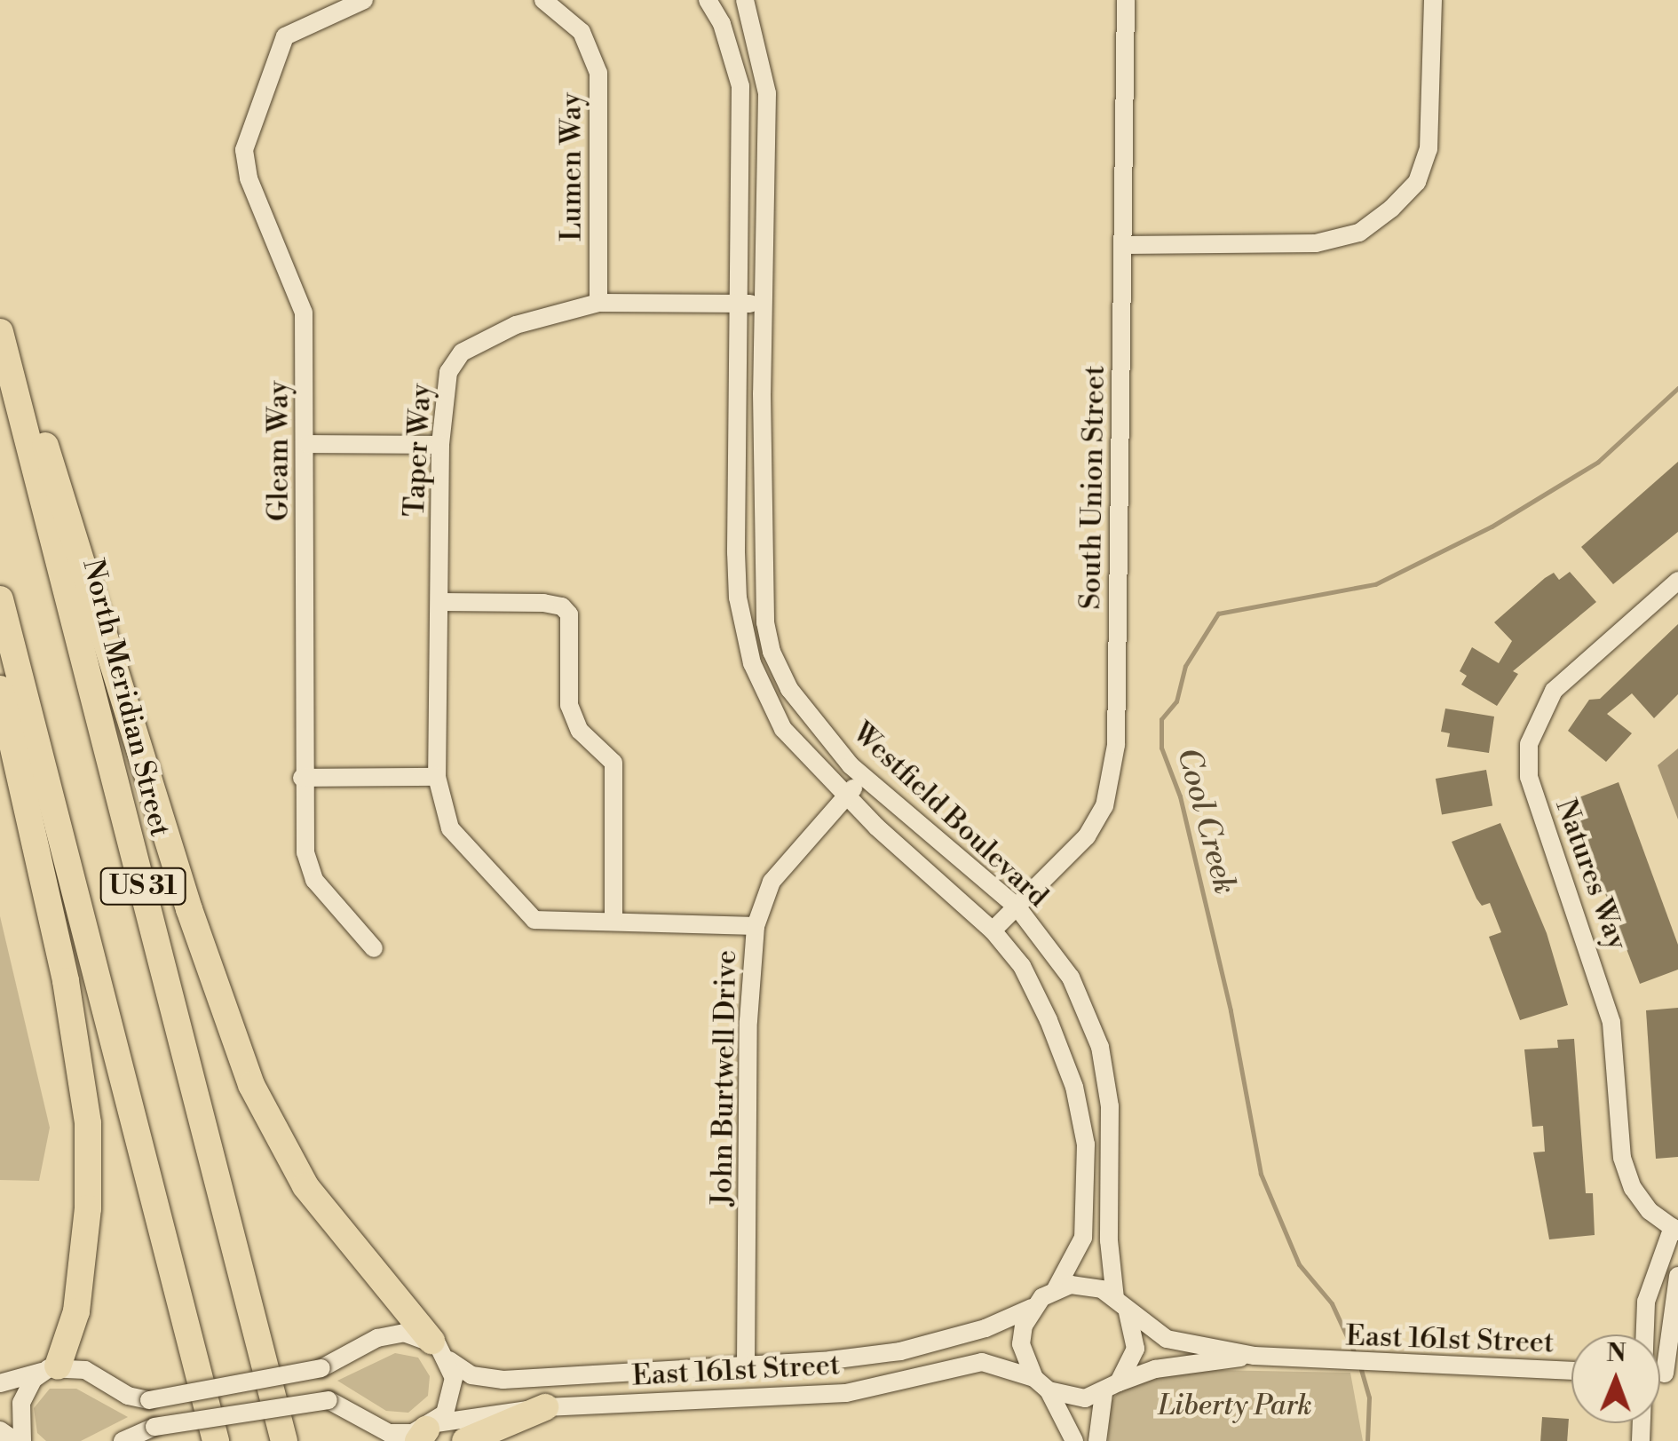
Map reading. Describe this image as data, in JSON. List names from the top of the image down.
{
  "streets": {
    "highway": ["North Meridian Street", "US 31"],
    "street": [
      "Lumen Way",
      "Taper Way",
      "Gleam Way",
      "South Union Street",
      "Westfield Boulevard",
      "Natures Way",
      "John Burtwell Drive",
      "East 161st Street"
    ]
  },
  "crossings": [
    ["Lumen Way", "Taper Way"],
    ["Taper Way", "Westfield Boulevard"],
    ["Taper Way", "John Burtwell Drive"],
    ["South Union Street", "Westfield Boulevard"],
    ["Westfield Boulevard", "John Burtwell Drive"],
    ["Westfield Boulevard", "East 161st Street"],
    ["John Burtwell Drive", "East 161st Street"]
  ],
  "water": ["Cool Creek"],
  "parks": ["Liberty Park"],
  "north": "top"
}
